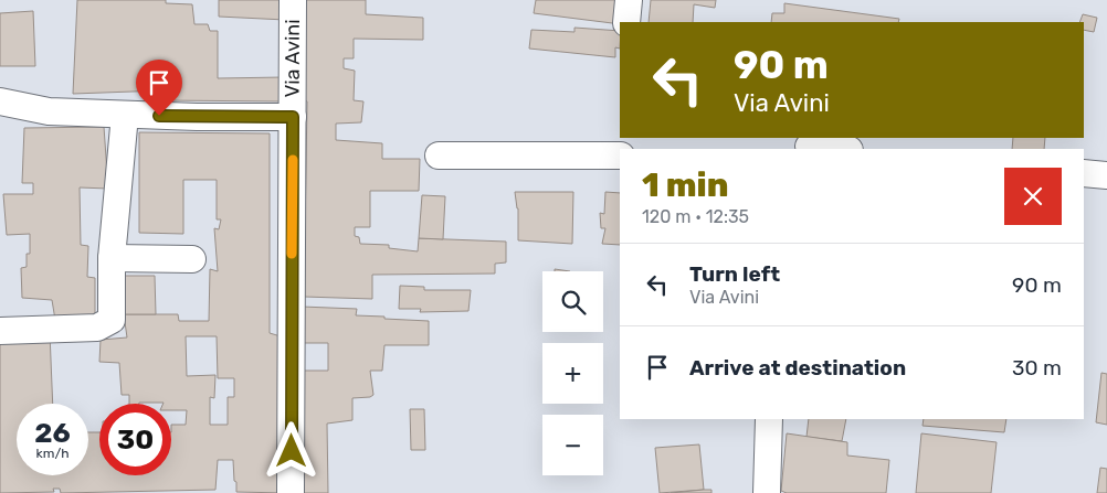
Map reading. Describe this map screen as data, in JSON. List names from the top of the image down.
{
  "streets": {
    "street": ["Via Avini"]
  },
  "page": {
    "turn": ["90 m", "Via Avini"],
    "heading": ["1 min", "120 m · 12:35"],
    "list": [
      {
        "name": "Turn left",
        "note": "Via Avini",
        "value": "90 m"
      },
      {
        "name": "Arrive at destination",
        "value": "30 m"
      }
    ],
    "map_buttons": ["+", "−"],
    "speed": "26 km/h",
    "limit": "30"
  }
}
